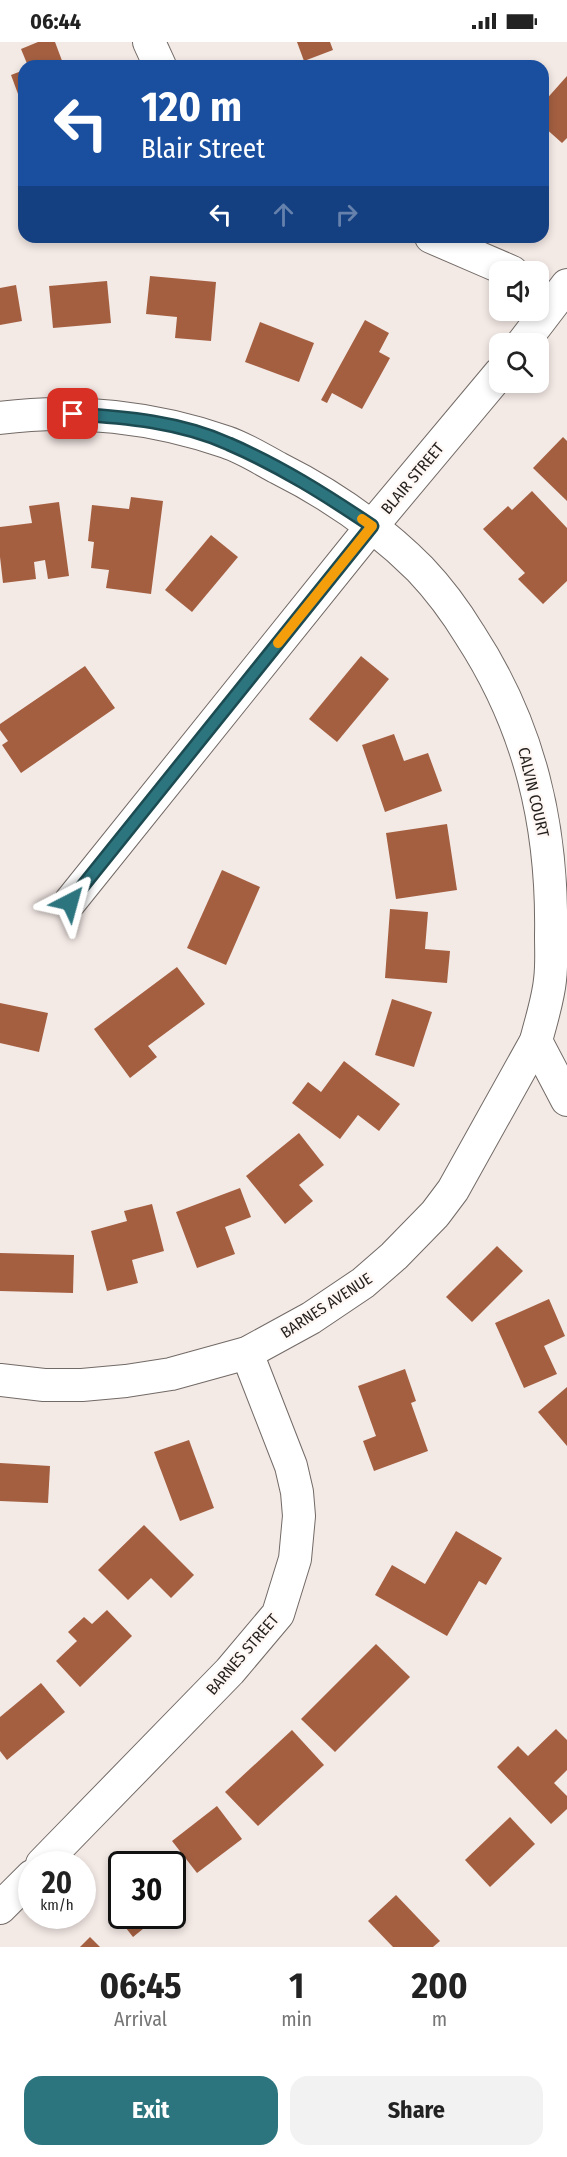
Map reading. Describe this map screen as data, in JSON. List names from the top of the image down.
{
  "streets": {
    "street": [
      "BLAIR STREET",
      "CALVIN COURT",
      "BARNES AVENUE",
      "BARNES STREET"
    ]
  },
  "crossings": [
    ["BLAIR STREET", "CALVIN COURT"],
    ["CALVIN COURT", "BARNES AVENUE"],
    ["BARNES AVENUE", "BARNES STREET"]
  ],
  "page": {
    "status": "06:44",
    "turn": ["120 m", "Blair Street"],
    "speed": "20 km/h",
    "limit": "30",
    "eta": [
      "06:45",
      "Arrival",
      "1",
      "min",
      "200",
      "m"
    ],
    "buttons": ["Exit", "Share"]
  }
}
